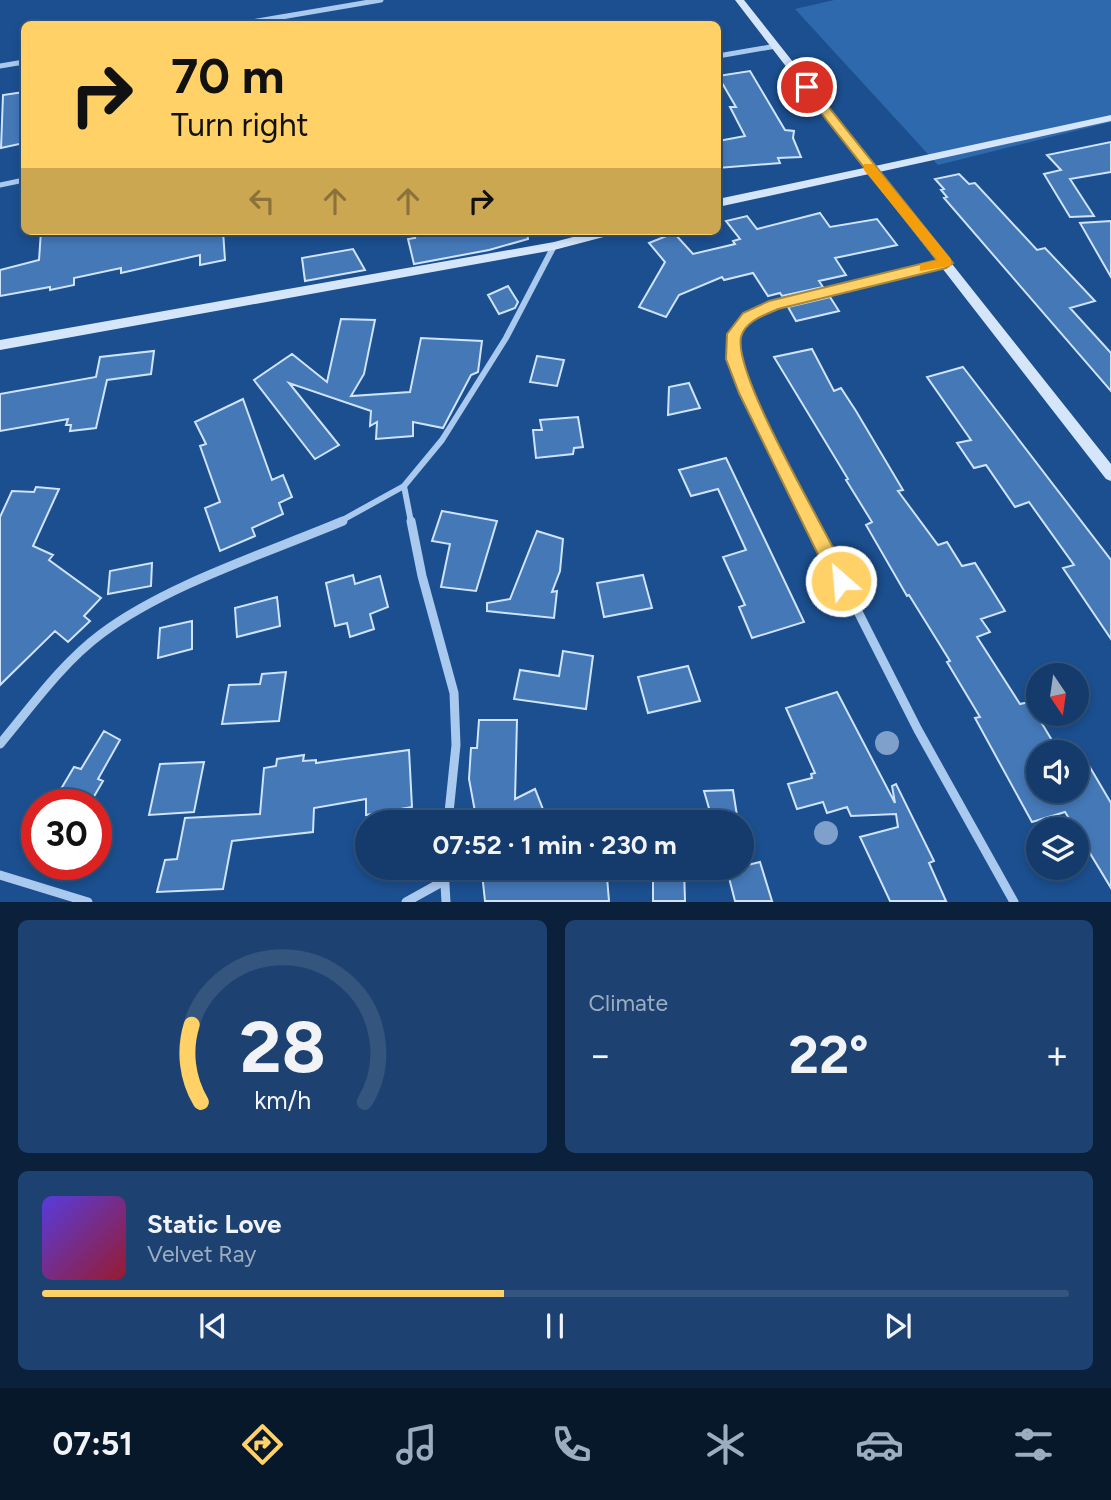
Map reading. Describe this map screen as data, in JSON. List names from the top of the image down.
{
  "north": "bottom",
  "page": {
    "turn": ["70 m", "Turn right"],
    "limit": "30",
    "trip": "07:52 · 1 min · 230 m",
    "tile": "Climate",
    "heat": ["−", "22°", "+"],
    "song": ["Static Love", "Velvet Ray"],
    "tabs": "07:51",
    "gauge": ["28", "km/h"]
  }
}
